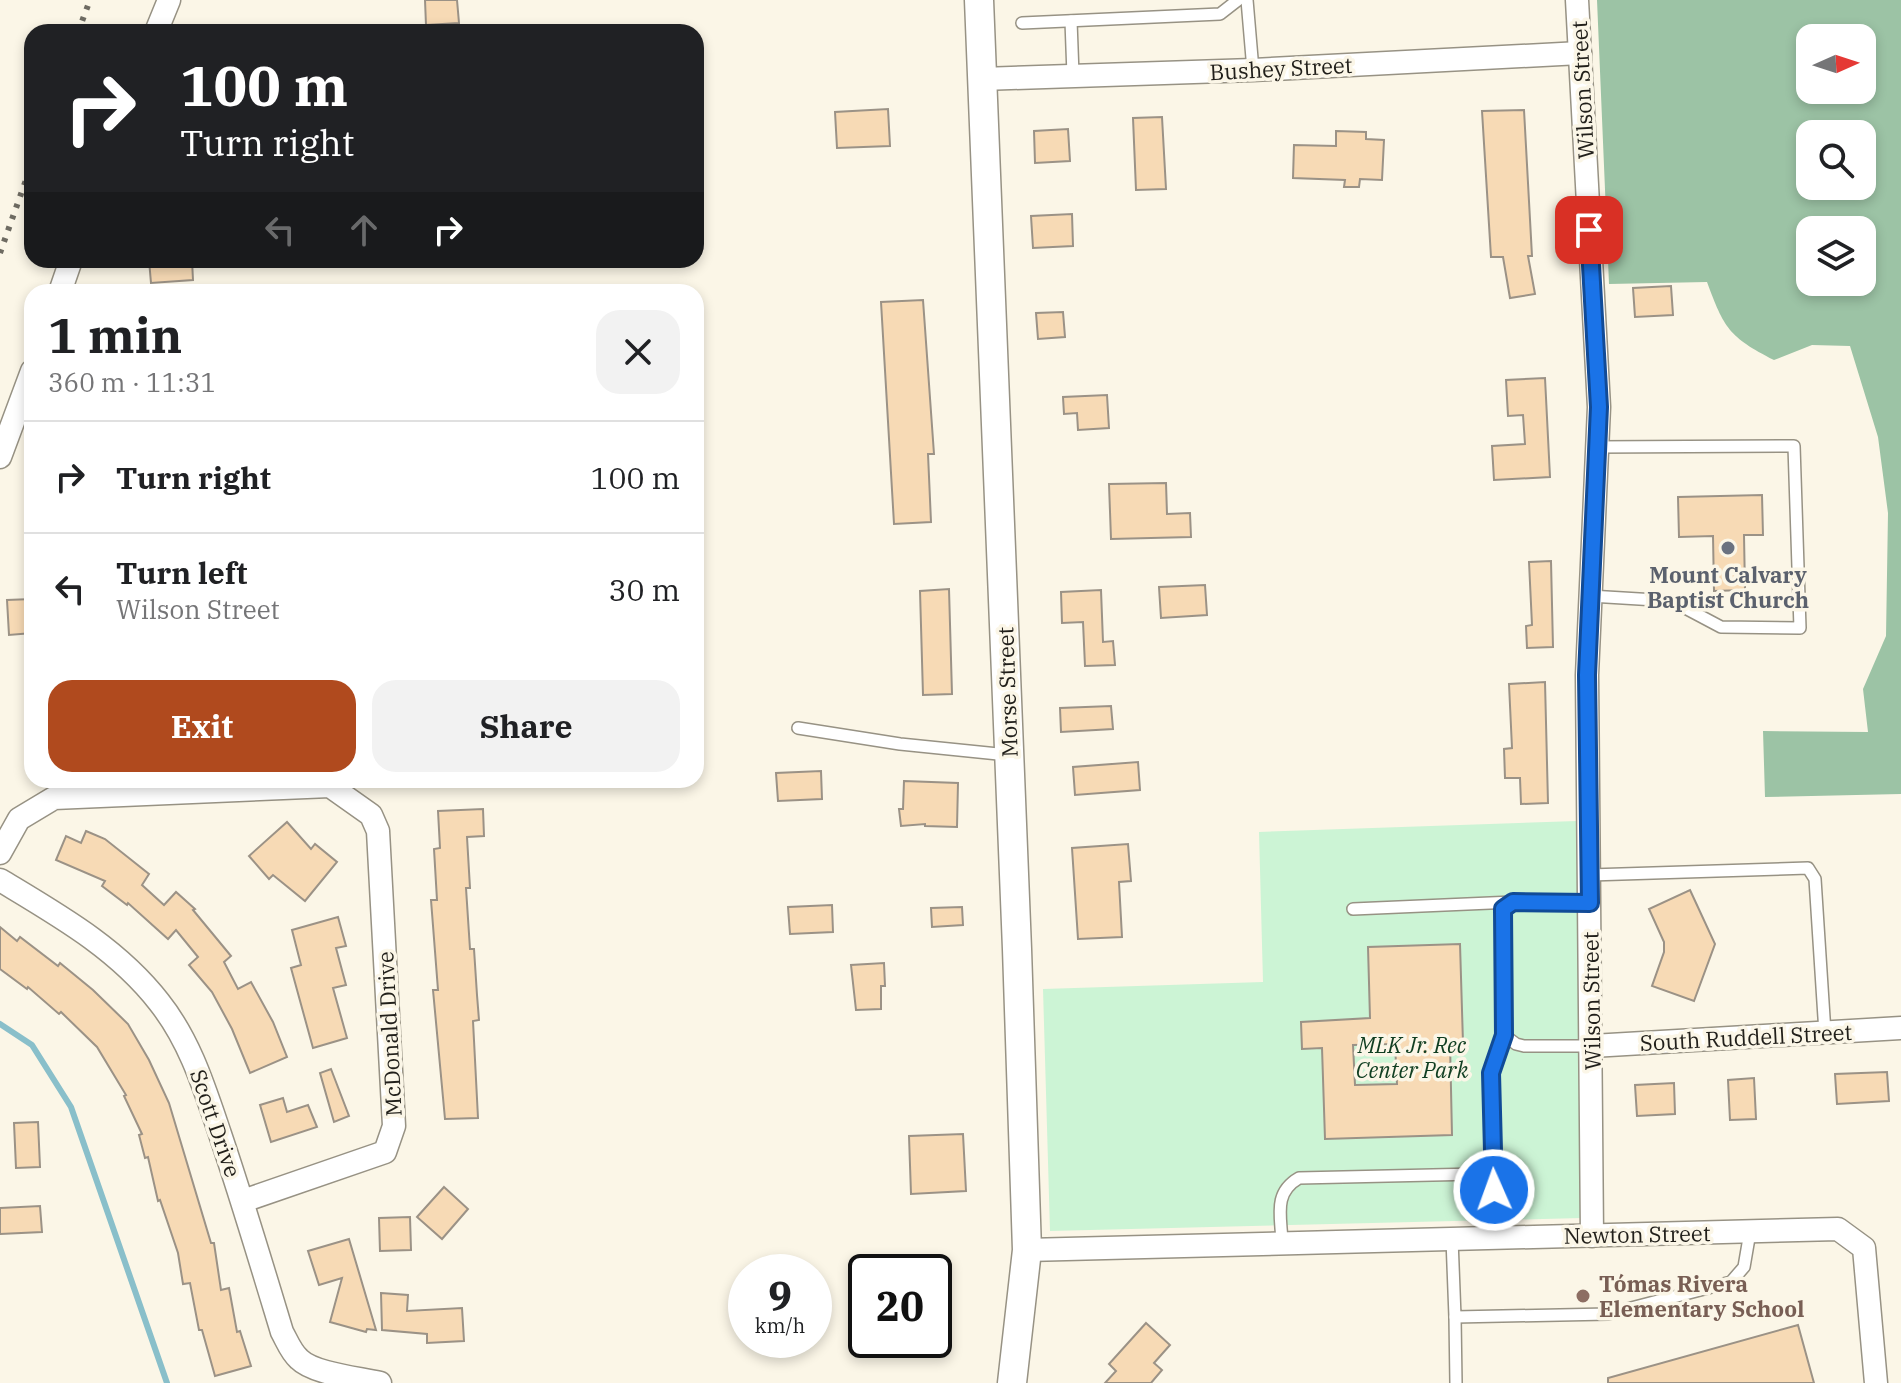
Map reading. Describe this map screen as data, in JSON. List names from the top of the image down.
{
  "streets": {
    "street": [
      "Bushey Street",
      "Wilson Street",
      "Morse Street",
      "McDonald Drive",
      "South Ruddell Street",
      "Scott Drive",
      "Newton Street"
    ]
  },
  "crossings": [
    ["Bushey Street", "Wilson Street"],
    ["Bushey Street", "Morse Street"],
    ["Wilson Street", "South Ruddell Street"],
    ["Wilson Street", "Newton Street"],
    ["Morse Street", "Newton Street"],
    ["McDonald Drive", "Scott Drive"]
  ],
  "parks": ["MLK Jr. Rec Center Park"],
  "places": ["Mount Calvary Baptist Church", "Tómas Rivera Elementary School"],
  "north": "right",
  "page": {
    "turn": ["100 m", "Turn right"],
    "heading": ["1 min", "360 m · 11:31"],
    "list": [
      {
        "name": "Turn right",
        "value": "100 m"
      },
      {
        "name": "Turn left",
        "note": "Wilson Street",
        "value": "30 m"
      }
    ],
    "buttons": ["Exit", "Share"],
    "speed": "9 km/h",
    "limit": "20"
  }
}
